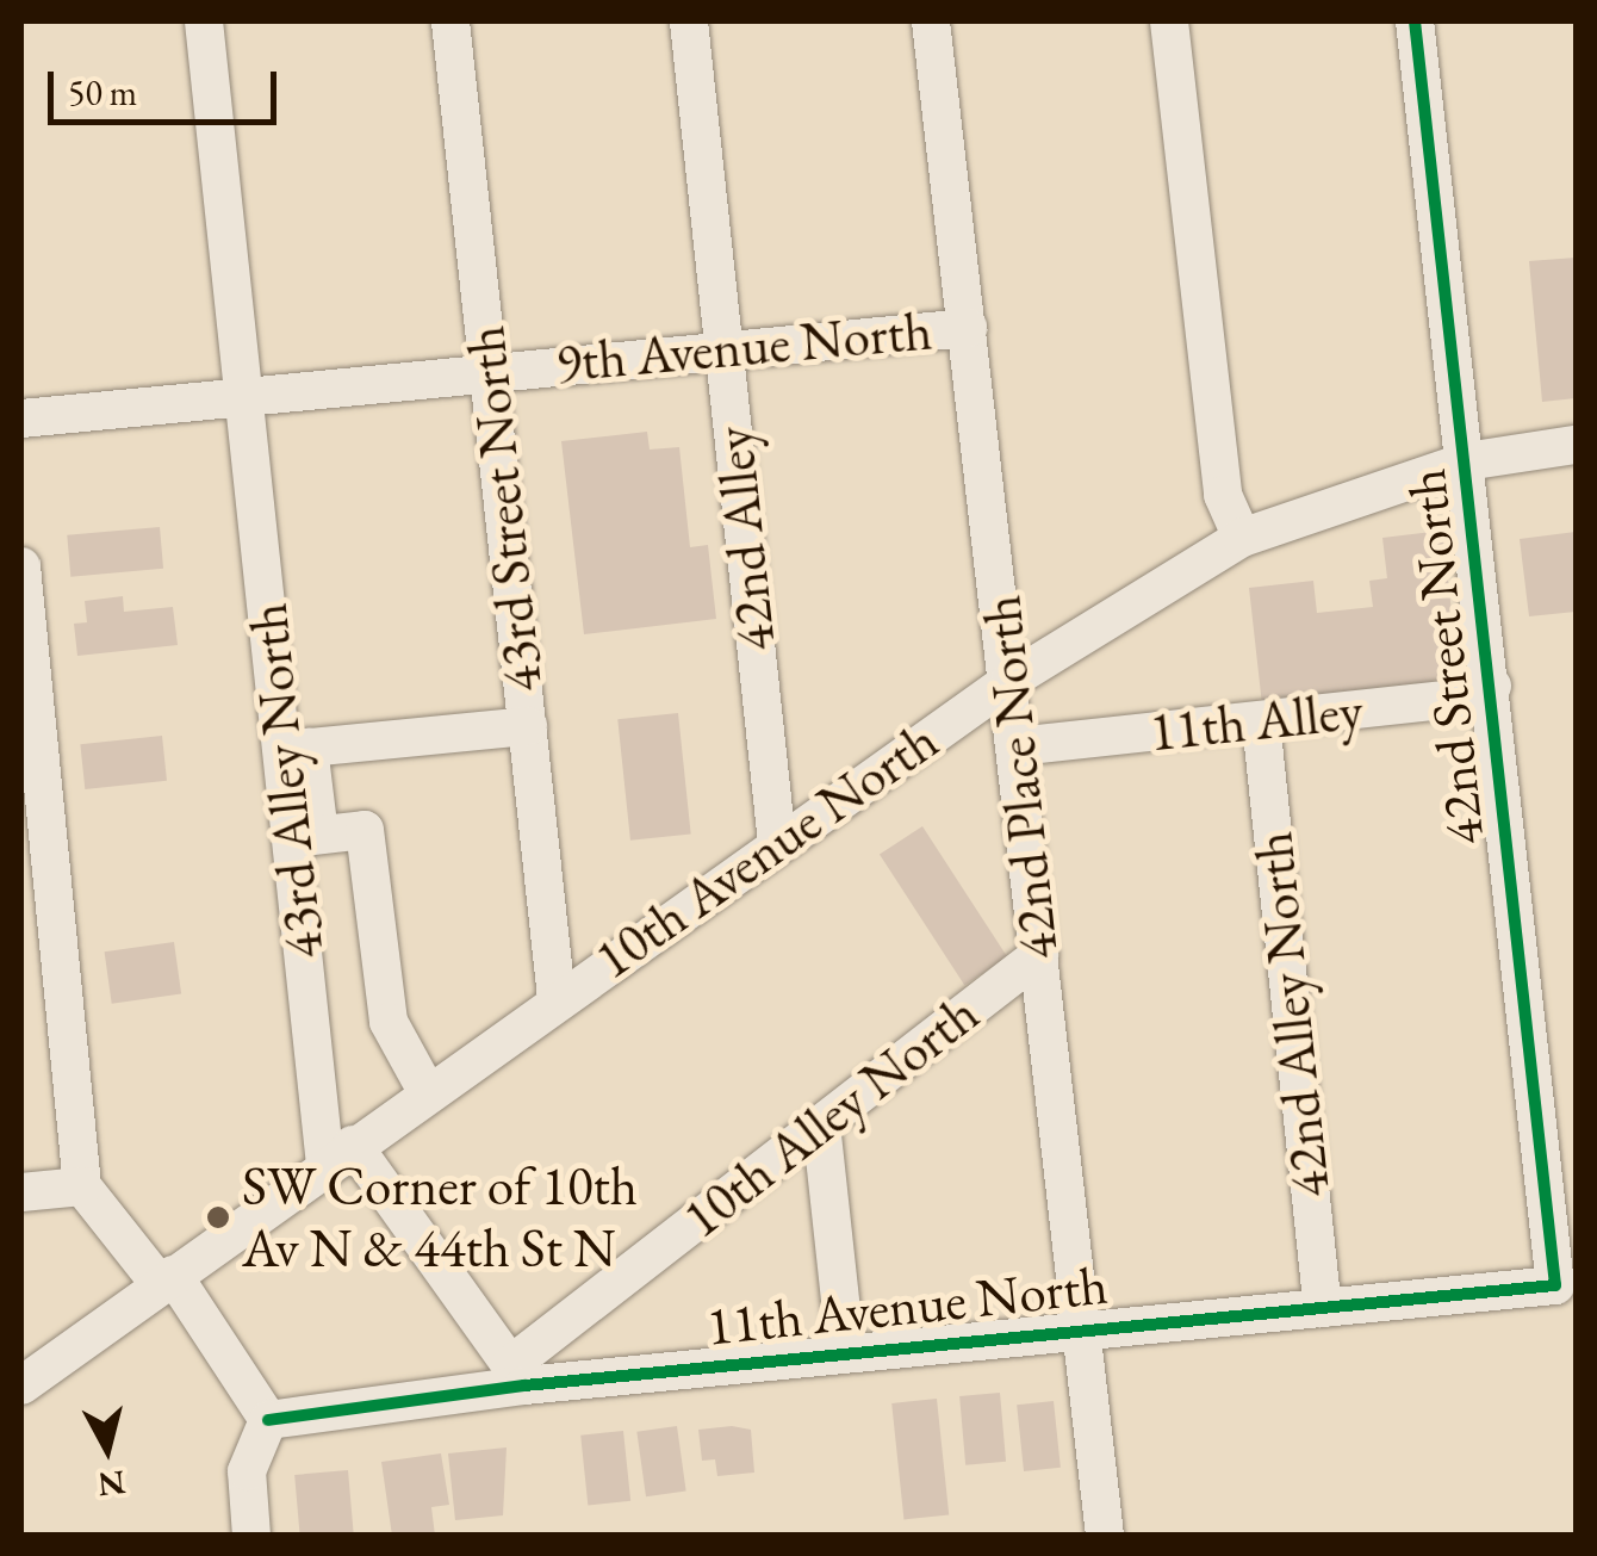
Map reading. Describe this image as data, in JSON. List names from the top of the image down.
{
  "streets": {
    "street": [
      "9th Avenue North",
      "43rd Street North",
      "42nd Alley",
      "42nd Street North",
      "11th Alley",
      "42nd Place North",
      "43rd Alley North",
      "10th Avenue North",
      "42nd Alley North",
      "10th Alley North",
      "11th Avenue North"
    ]
  },
  "crossings": [
    ["9th Avenue North", "43rd Street North"],
    ["9th Avenue North", "42nd Alley"],
    ["9th Avenue North", "42nd Place North"],
    ["9th Avenue North", "43rd Alley North"],
    ["43rd Street North", "10th Avenue North"],
    ["42nd Alley", "10th Avenue North"],
    ["42nd Street North", "11th Alley"],
    ["42nd Street North", "10th Avenue North"],
    ["42nd Street North", "11th Avenue North"],
    ["11th Alley", "42nd Place North"],
    ["11th Alley", "42nd Alley North"],
    ["42nd Place North", "10th Avenue North"],
    ["42nd Place North", "10th Alley North"],
    ["42nd Place North", "11th Avenue North"],
    ["43rd Alley North", "10th Avenue North"],
    ["43rd Alley North", "10th Alley North"],
    ["43rd Alley North", "11th Avenue North"],
    ["42nd Alley North", "11th Avenue North"],
    ["10th Alley North", "11th Avenue North"]
  ],
  "places": ["SW Corner of 10th Av N & 44th St N"],
  "scale_bar": "50 m",
  "north": "bottom"
}
